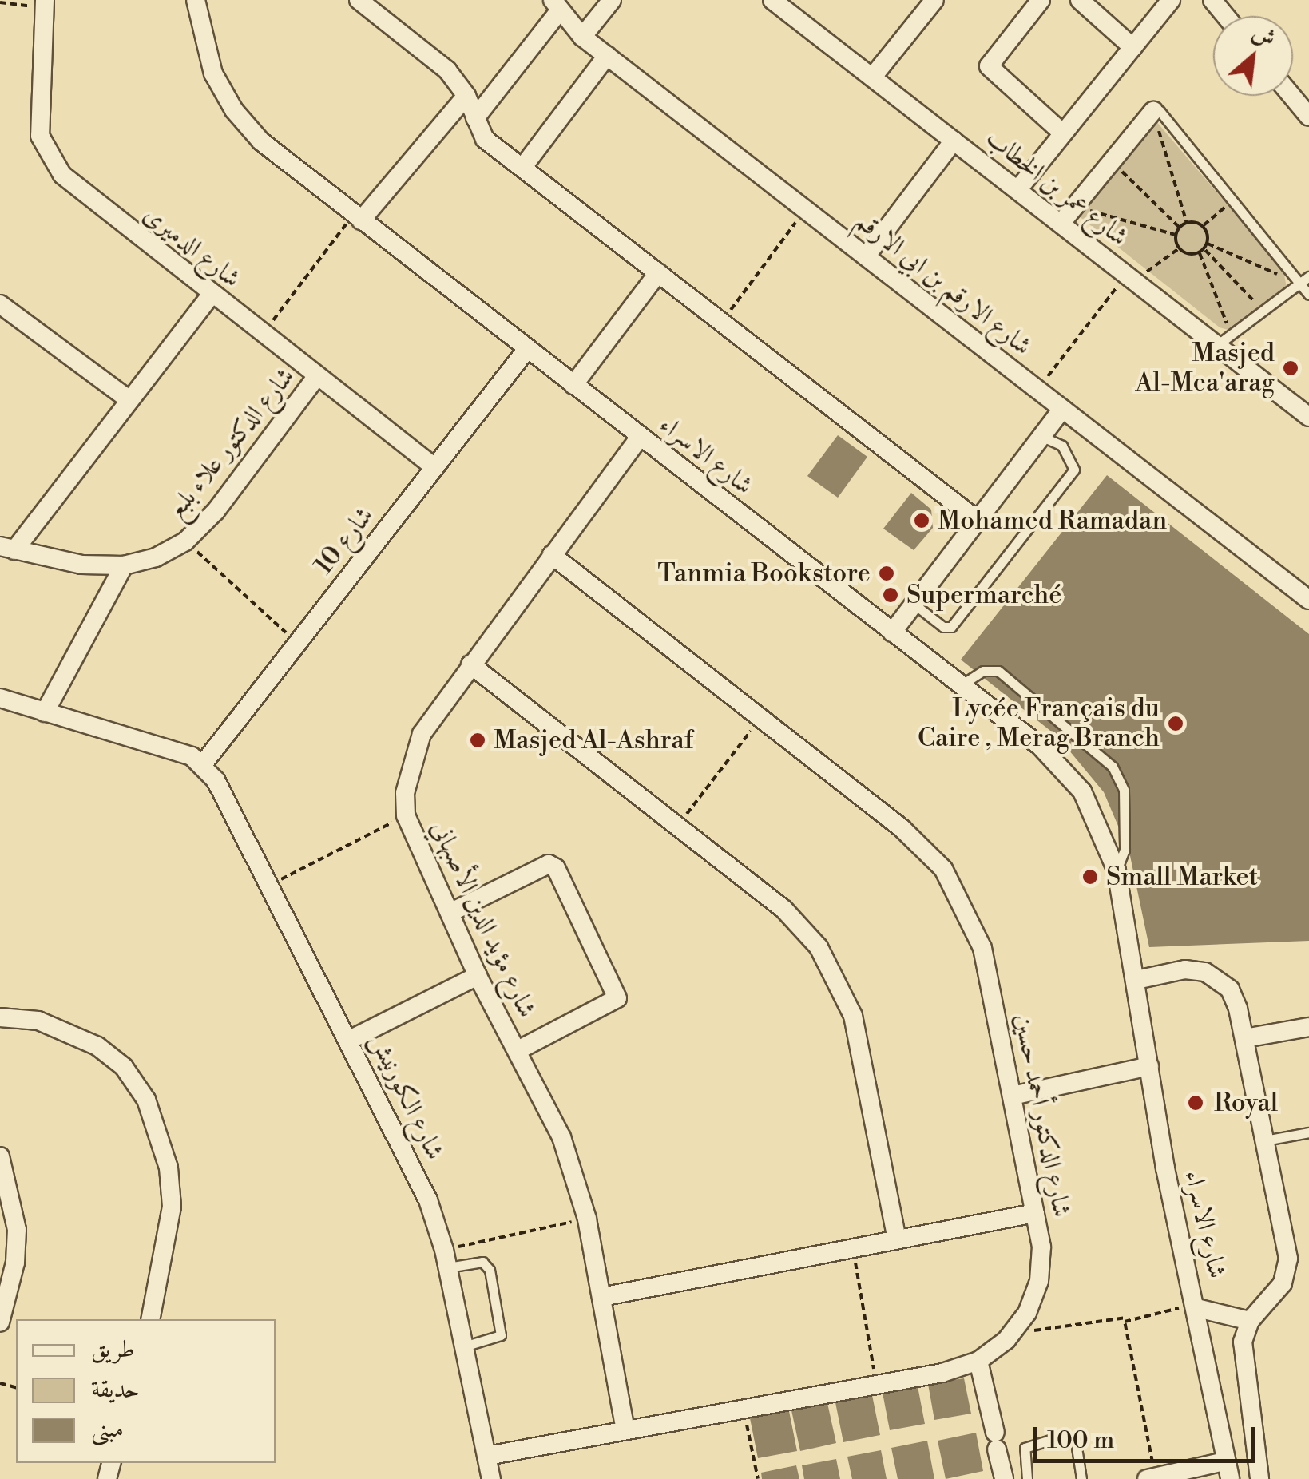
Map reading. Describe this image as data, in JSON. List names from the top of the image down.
{
  "streets": {
    "street": [
      "شارع عمر بن الخطاب",
      "شارع الدميرى",
      "شارع الارقم بن ابي الارقم",
      "شارع الدكتور علاء بلبع",
      "شارع الاسراء",
      "شارع 10",
      "شارع مؤيد الدين الأصبهاني",
      "شارع الكورنيش",
      "شارع الدكتور أحمد حسين"
    ]
  },
  "crossings": [
    ["شارع الدميرى", "شارع الدكتور علاء بلبع"],
    ["شارع الدميرى", "شارع 10"],
    ["شارع الاسراء", "شارع 10"],
    ["شارع الاسراء", "شارع مؤيد الدين الأصبهاني"],
    ["شارع 10", "شارع الكورنيش"],
    ["شارع مؤيد الدين الأصبهاني", "شارع الدكتور أحمد حسين"],
    ["شارع الكورنيش", "شارع الدكتور أحمد حسين"]
  ],
  "places": [
    "Masjed Al-Mea'arag",
    "Mohamed Ramadan",
    "Tanmia Bookstore",
    "Supermarché",
    "Lycée Français du Caire , Merag Branch",
    "Masjed Al-Ashraf",
    "Small Market",
    "Royal"
  ],
  "legend": ["طريق", "حديقة", "مبنى"],
  "scale_bar": "100 m",
  "north": "top right"
}
